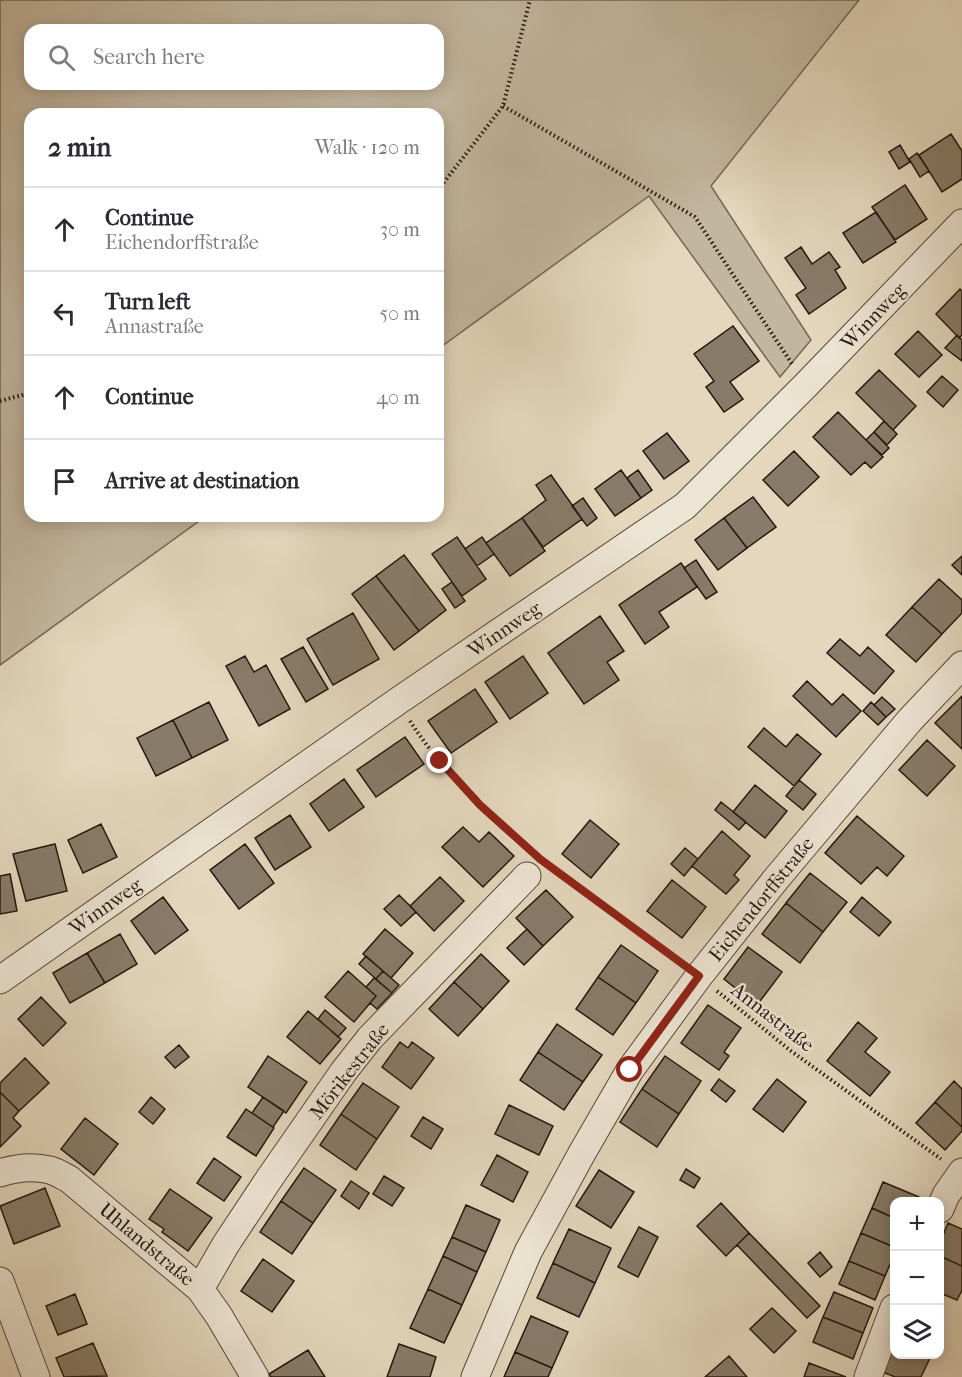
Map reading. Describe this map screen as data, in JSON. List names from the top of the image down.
{
  "streets": {
    "street": [
      "Winnweg",
      "Eichendorffstraße",
      "Mörikestraße",
      "Uhlandstraße"
    ],
    "path": ["Annastraße"]
  },
  "crossings": [
    ["Winnweg", "Annastraße"],
    ["Eichendorffstraße", "Annastraße"],
    ["Annastraße", "Mörikestraße"],
    ["Mörikestraße", "Uhlandstraße"]
  ],
  "page": {
    "search": "Search here",
    "heading": ["2 min", "Walk · 120 m"],
    "list": [
      ["Continue", "Eichendorffstraße", "30 m"],
      ["Turn left", "Annastraße", "50 m"],
      ["Continue", "40 m"],
      "Arrive at destination"
    ],
    "map_buttons": ["+", "−"]
  }
}
